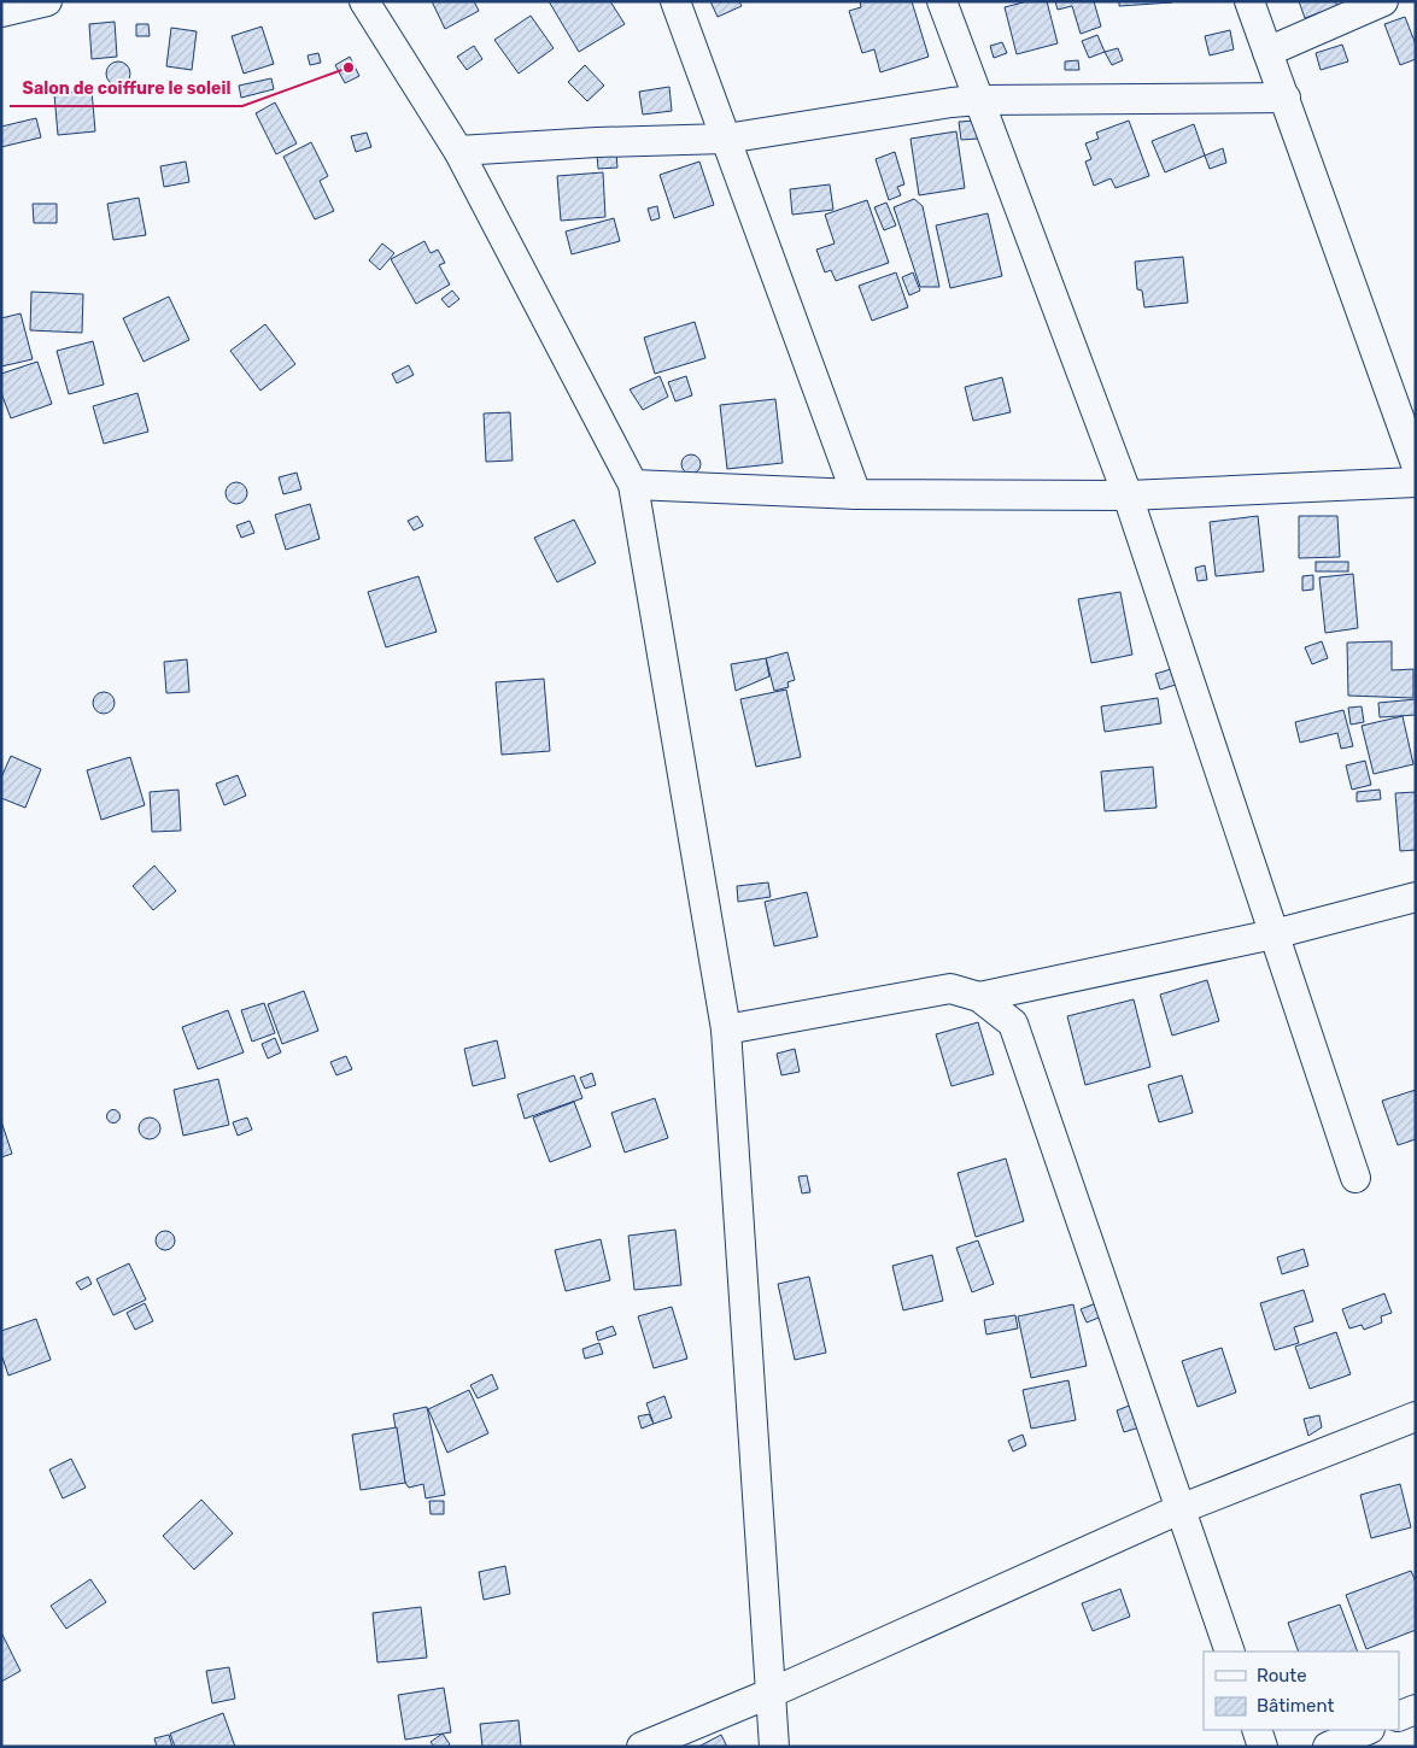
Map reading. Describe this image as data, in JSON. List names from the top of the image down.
{
  "places": ["Salon de coiffure le soleil"],
  "legend": ["Route", "Bâtiment"]
}
